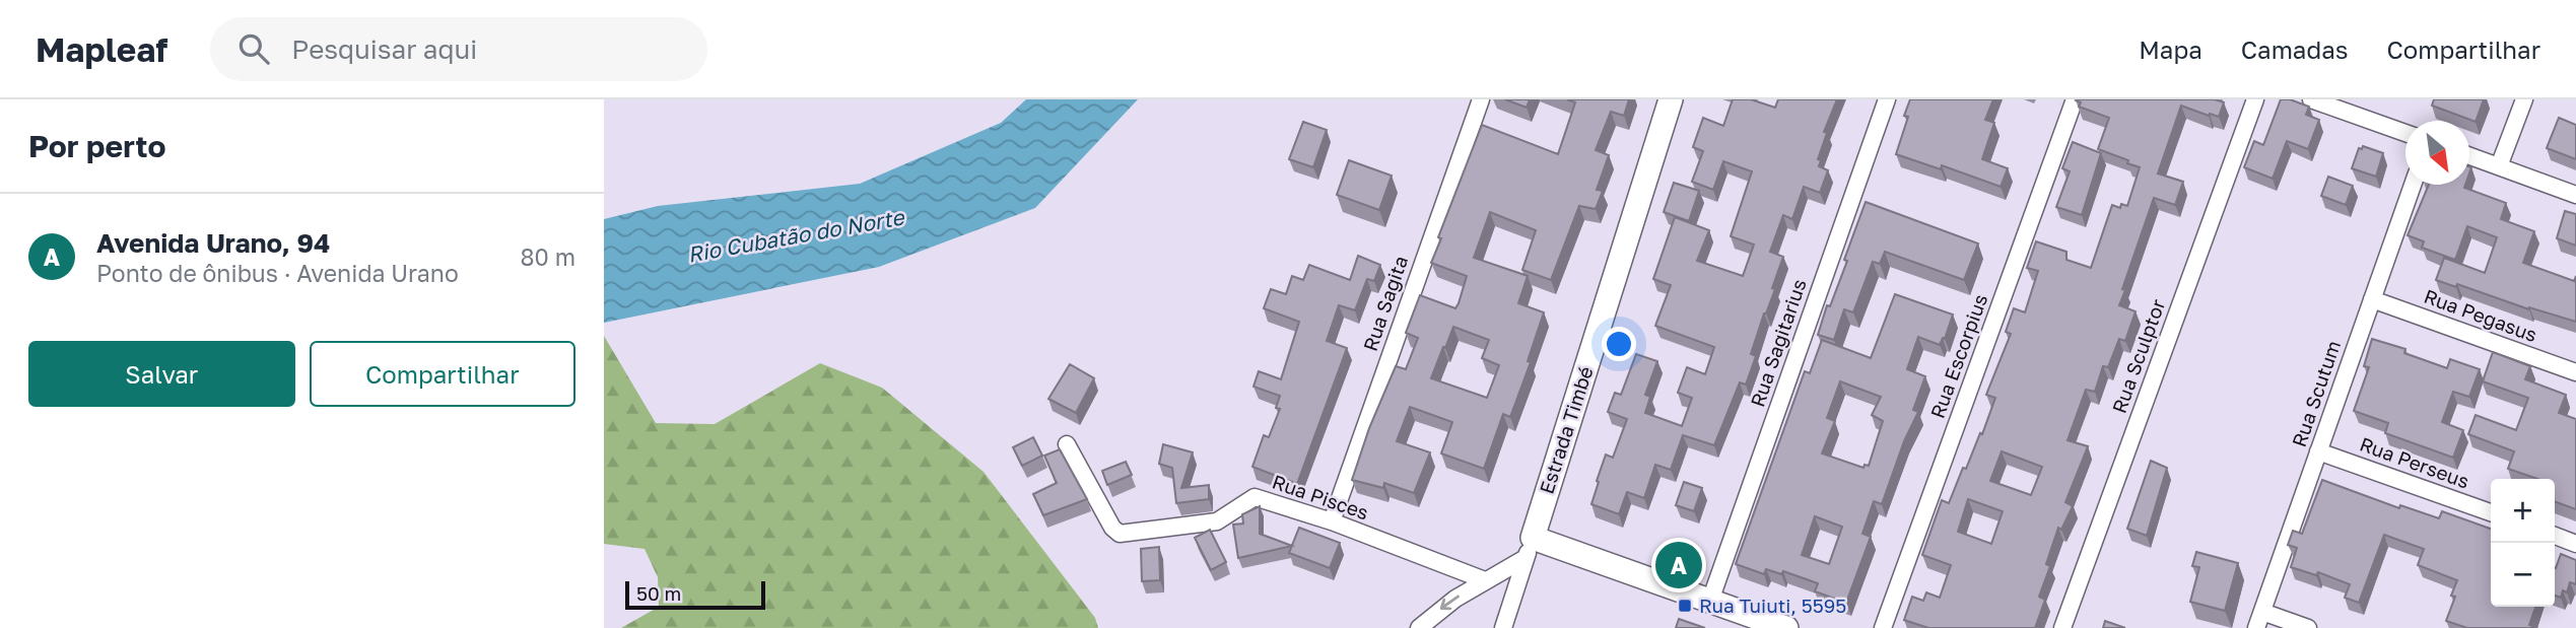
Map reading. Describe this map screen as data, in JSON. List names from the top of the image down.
{
  "streets": {
    "street": [
      "Rua Sagita",
      "Rua Pegasus",
      "Rua Sagitarius",
      "Rua Escorpius",
      "Rua Sculptor",
      "Rua Scutum",
      "Estrada Timbé",
      "Rua Perseus",
      "Rua Pisces"
    ]
  },
  "crossings": [
    ["Rua Sagita", "Rua Pisces"],
    ["Rua Pegasus", "Rua Scutum"],
    ["Rua Scutum", "Rua Perseus"]
  ],
  "water": ["Rio Cubatão do Norte"],
  "places": {
    "transit": ["Rua Tuiuti, 5595"]
  },
  "scale_bar": "50 m",
  "north": "bottom right",
  "page": {
    "header": "Mapleaf",
    "search": "Pesquisar aqui",
    "nav": ["Mapa", "Camadas", "Compartilhar"],
    "heading": "Por perto",
    "list": [
      {
        "mark": "A",
        "name": "Avenida Urano, 94",
        "note": "Ponto de ônibus · Avenida Urano",
        "value": "80 m"
      }
    ],
    "buttons": ["Salvar", "Compartilhar"],
    "map_buttons": ["+", "−"],
    "pins": "A",
    "scale": "50 m"
  }
}
